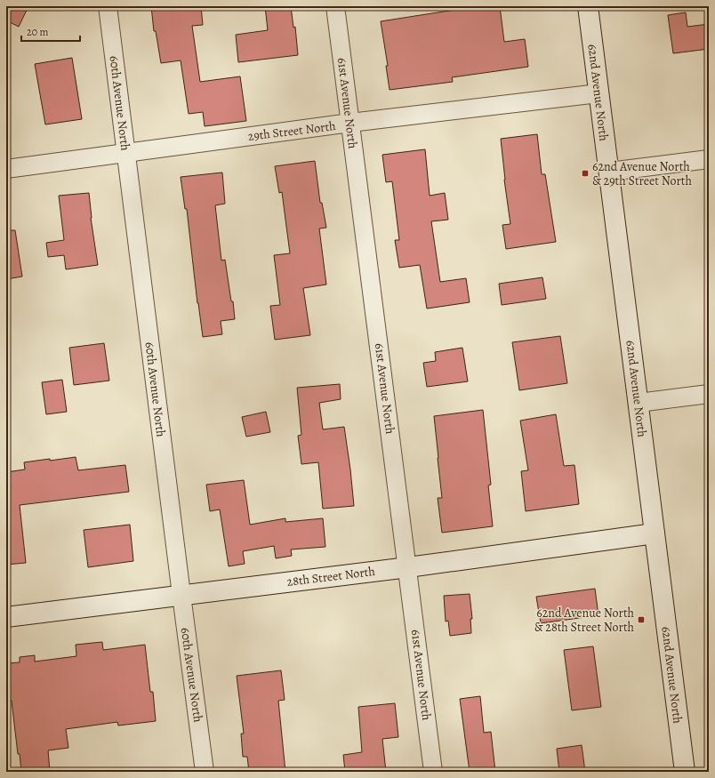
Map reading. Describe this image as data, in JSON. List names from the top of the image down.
{
  "streets": {
    "street": [
      "62nd Avenue North",
      "60th Avenue North",
      "61st Avenue North",
      "29th Street North",
      "28th Street North"
    ]
  },
  "crossings": [
    ["62nd Avenue North", "29th Street North"],
    ["62nd Avenue North", "28th Street North"],
    ["60th Avenue North", "29th Street North"],
    ["60th Avenue North", "28th Street North"],
    ["61st Avenue North", "29th Street North"],
    ["61st Avenue North", "28th Street North"]
  ],
  "places": {
    "transit": ["62nd Avenue North & 29th Street North", "62nd Avenue North & 28th Street North"]
  },
  "scale_bar": "20 m"
}
